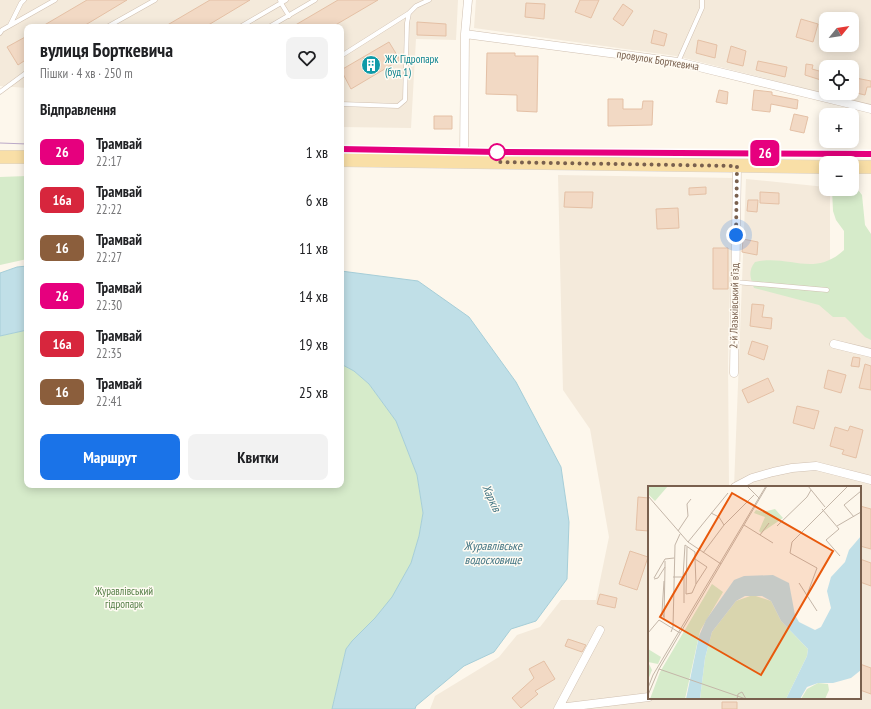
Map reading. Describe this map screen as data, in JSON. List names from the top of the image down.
{
  "streets": {
    "street": ["провулок Борткевича", "2-й Лазьківський в’їзд"]
  },
  "water": ["Харків", "Журавлівське водосховище"],
  "parks": ["Журавлівський гідропарк"],
  "places": {
    "building": ["ЖК Гідропарк (буд 1)"]
  },
  "lines": ["tram line 26"],
  "north": "top right",
  "page": {
    "on_map": "26",
    "map_buttons": ["+", "−"],
    "heading": [
      ["вулиця Борткевича", "Пішки · 4 хв · 250 m"],
      "Відправлення"
    ],
    "list": [
      {
        "mark": "26",
        "name": "Трамвай",
        "note": "22:17",
        "value": "1 хв"
      },
      {
        "mark": "16a",
        "name": "Трамвай",
        "note": "22:22",
        "value": "6 хв"
      },
      {
        "mark": "16",
        "name": "Трамвай",
        "note": "22:27",
        "value": "11 хв"
      },
      {
        "mark": "26",
        "name": "Трамвай",
        "note": "22:30",
        "value": "14 хв"
      },
      {
        "mark": "16a",
        "name": "Трамвай",
        "note": "22:35",
        "value": "19 хв"
      },
      {
        "mark": "16",
        "name": "Трамвай",
        "note": "22:41",
        "value": "25 хв"
      }
    ],
    "buttons": ["Маршрут", "Квитки"]
  }
}
